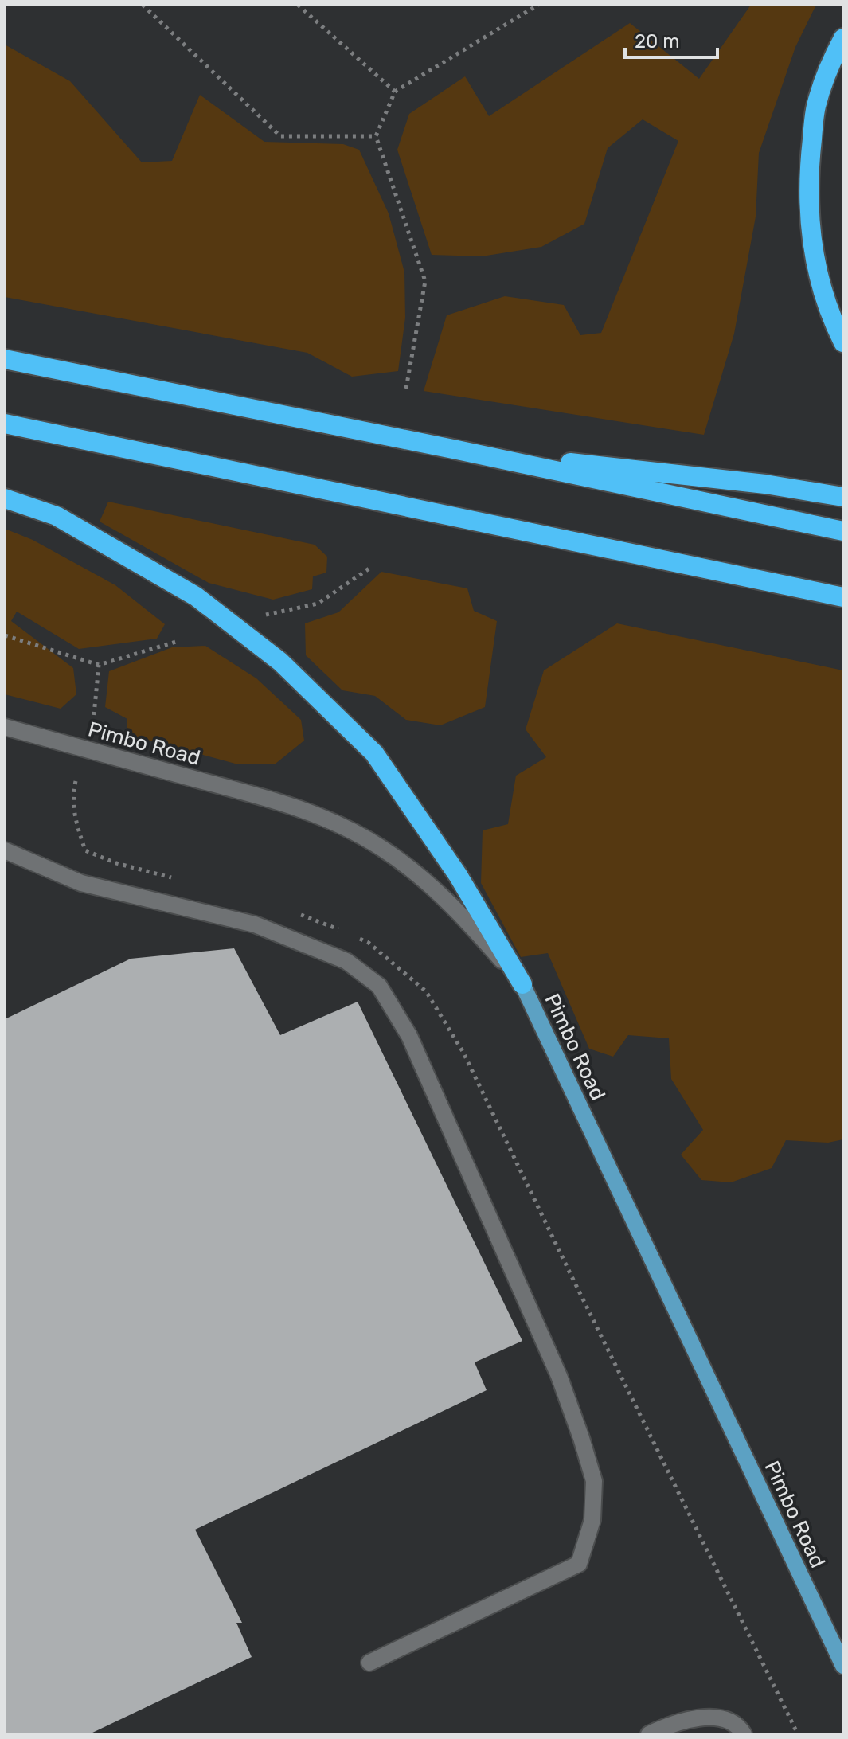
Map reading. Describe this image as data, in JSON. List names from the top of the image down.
{
  "streets": {
    "main road": ["Pimbo Road"]
  },
  "scale_bar": "20 m"
}
